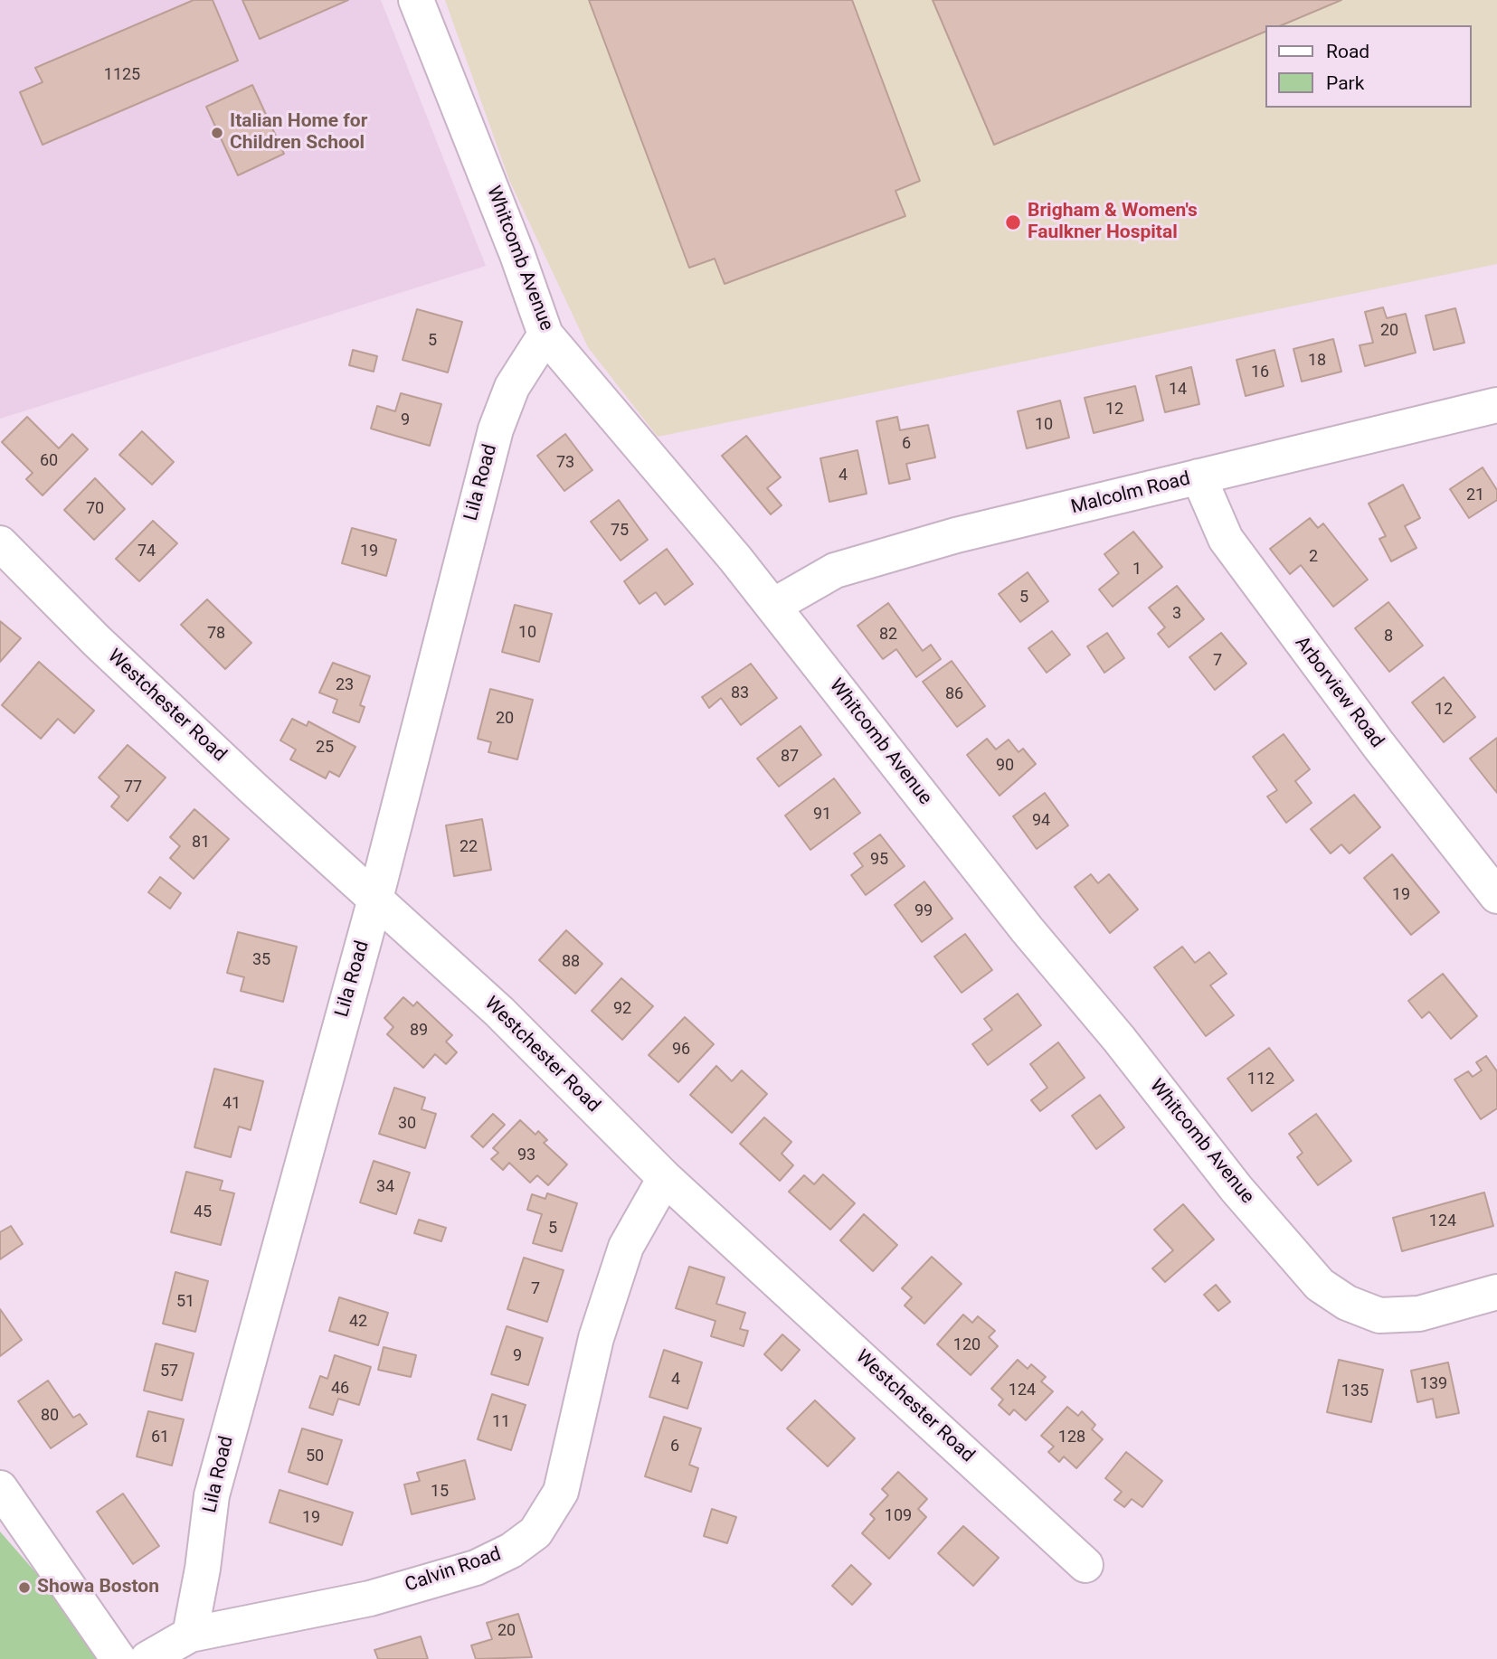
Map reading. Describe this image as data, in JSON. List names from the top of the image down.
{
  "streets": {
    "street": [
      "Whitcomb Avenue",
      "Lila Road",
      "Malcolm Road",
      "Arborview Road",
      "Westchester Road",
      "Calvin Road"
    ]
  },
  "crossings": [
    ["Whitcomb Avenue", "Lila Road"],
    ["Whitcomb Avenue", "Malcolm Road"],
    ["Lila Road", "Westchester Road"],
    ["Lila Road", "Calvin Road"],
    ["Malcolm Road", "Arborview Road"],
    ["Westchester Road", "Calvin Road"]
  ],
  "places": ["Italian Home for Children School", "Brigham & Women's Faulkner Hospital", "Showa Boston"],
  "house_numbers": [
    "1125",
    "20",
    "5",
    "18",
    "16",
    "14",
    "12",
    "9",
    "10",
    "6",
    "60",
    "73",
    "4",
    "21",
    "70",
    "75",
    "74",
    "19",
    "2",
    "1",
    "5",
    "3",
    "10",
    "78",
    "82",
    "8",
    "7",
    "23",
    "83",
    "86",
    "12",
    "20",
    "25",
    "87",
    "90",
    "77",
    "91",
    "94",
    "81",
    "22",
    "95",
    "19",
    "99",
    "35",
    "88",
    "92",
    "89",
    "96",
    "112",
    "41",
    "30",
    "93",
    "34",
    "45",
    "124",
    "5",
    "7",
    "51",
    "42",
    "120",
    "9",
    "57",
    "4",
    "139",
    "46",
    "124",
    "135",
    "80",
    "11",
    "61",
    "128",
    "6",
    "50",
    "15",
    "109",
    "19",
    "20"
  ],
  "legend": ["Road", "Park"]
}
